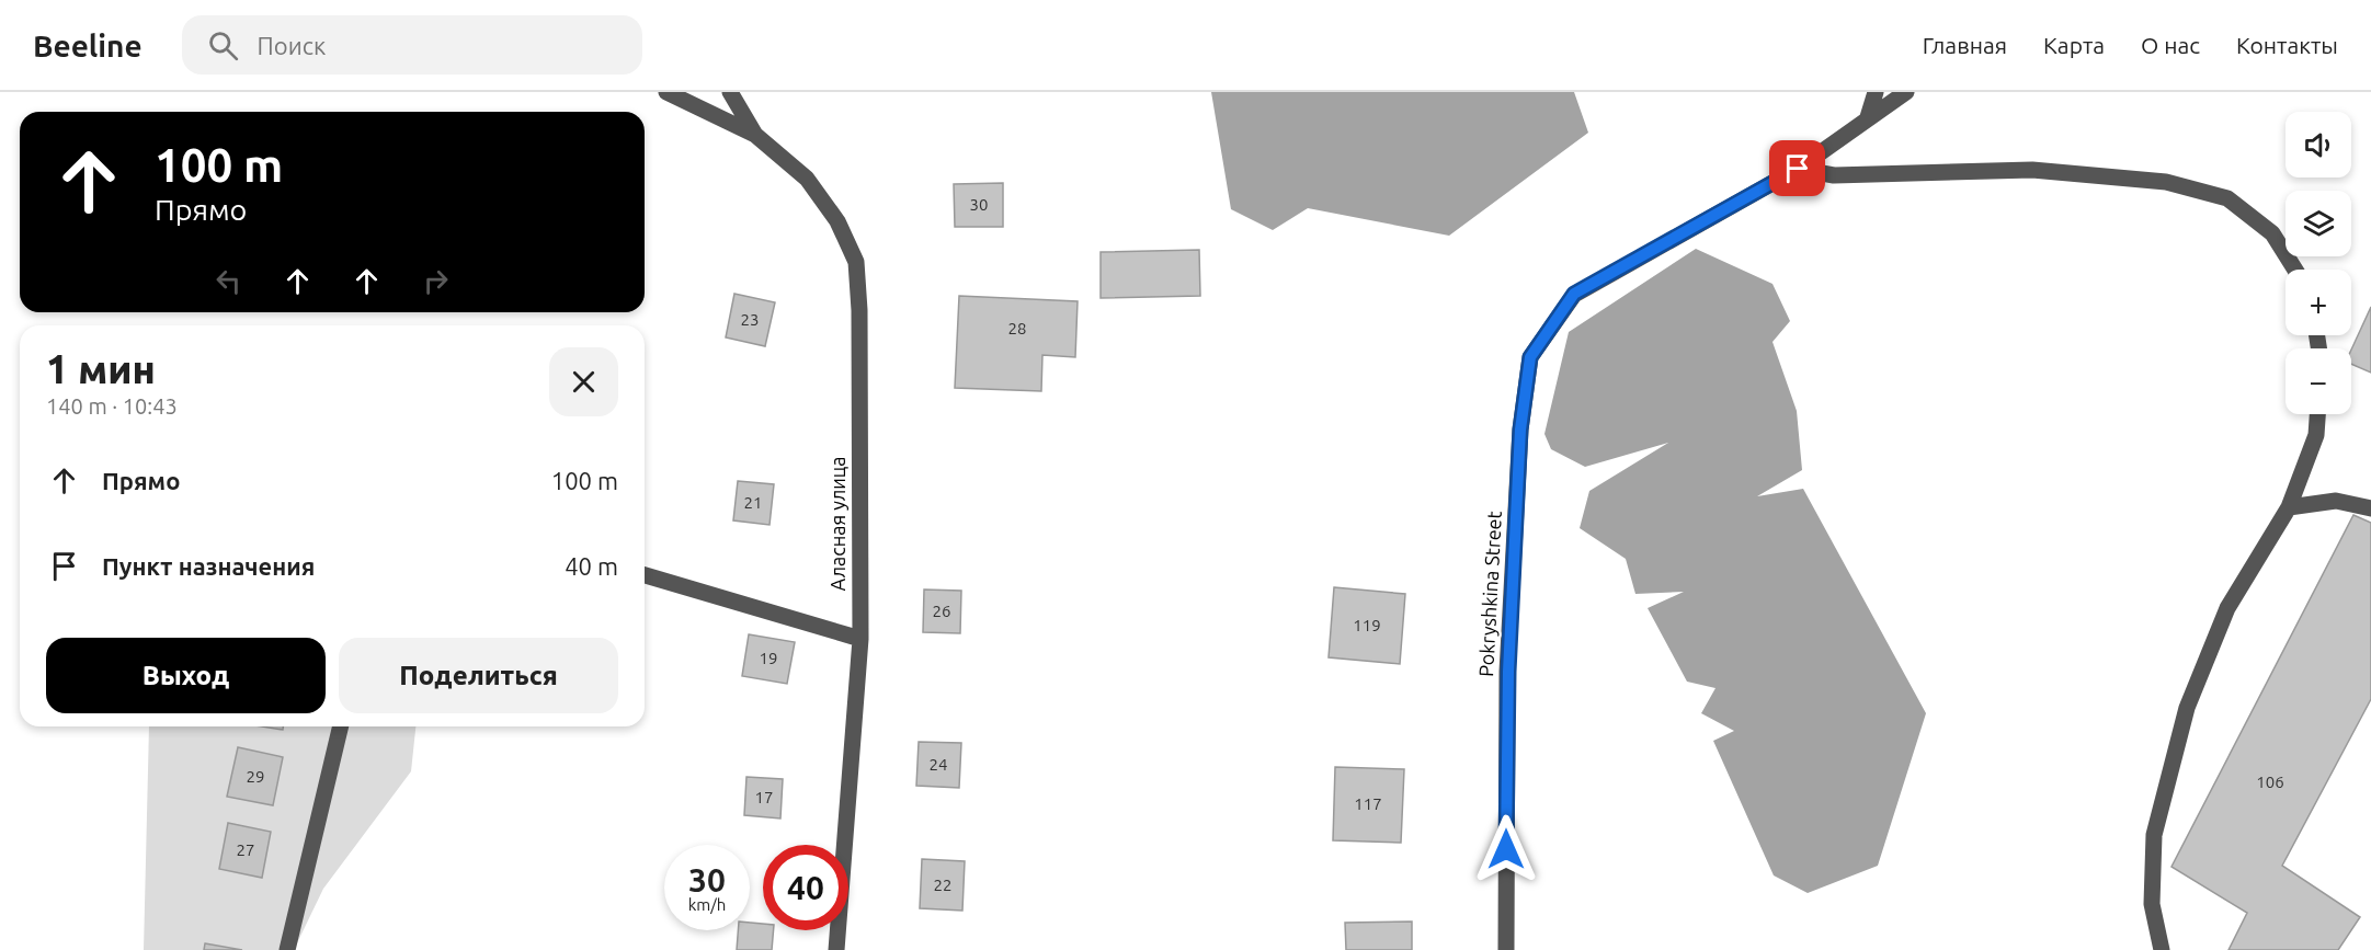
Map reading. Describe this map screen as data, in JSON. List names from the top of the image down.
{
  "streets": {
    "street": ["Аласная улица", "Pokryshkina Street"]
  },
  "house_numbers": [
    "30",
    "23",
    "28",
    "21",
    "26",
    "119",
    "19",
    "24",
    "29",
    "106",
    "17",
    "117",
    "27",
    "22"
  ],
  "page": {
    "header": "Beeline",
    "search": "Поиск",
    "nav": [
      "Главная",
      "Карта",
      "О нас",
      "Контакты"
    ],
    "map_buttons": ["+", "−"],
    "turn": ["100 m", "Прямо"],
    "heading": ["1 мин", "140 m · 10:43"],
    "list": [
      {
        "name": "Прямо",
        "value": "100 m"
      },
      {
        "name": "Пункт назначения",
        "value": "40 m"
      }
    ],
    "buttons": ["Выход", "Поделиться"],
    "speed": "30 km/h",
    "limit": "40"
  }
}
